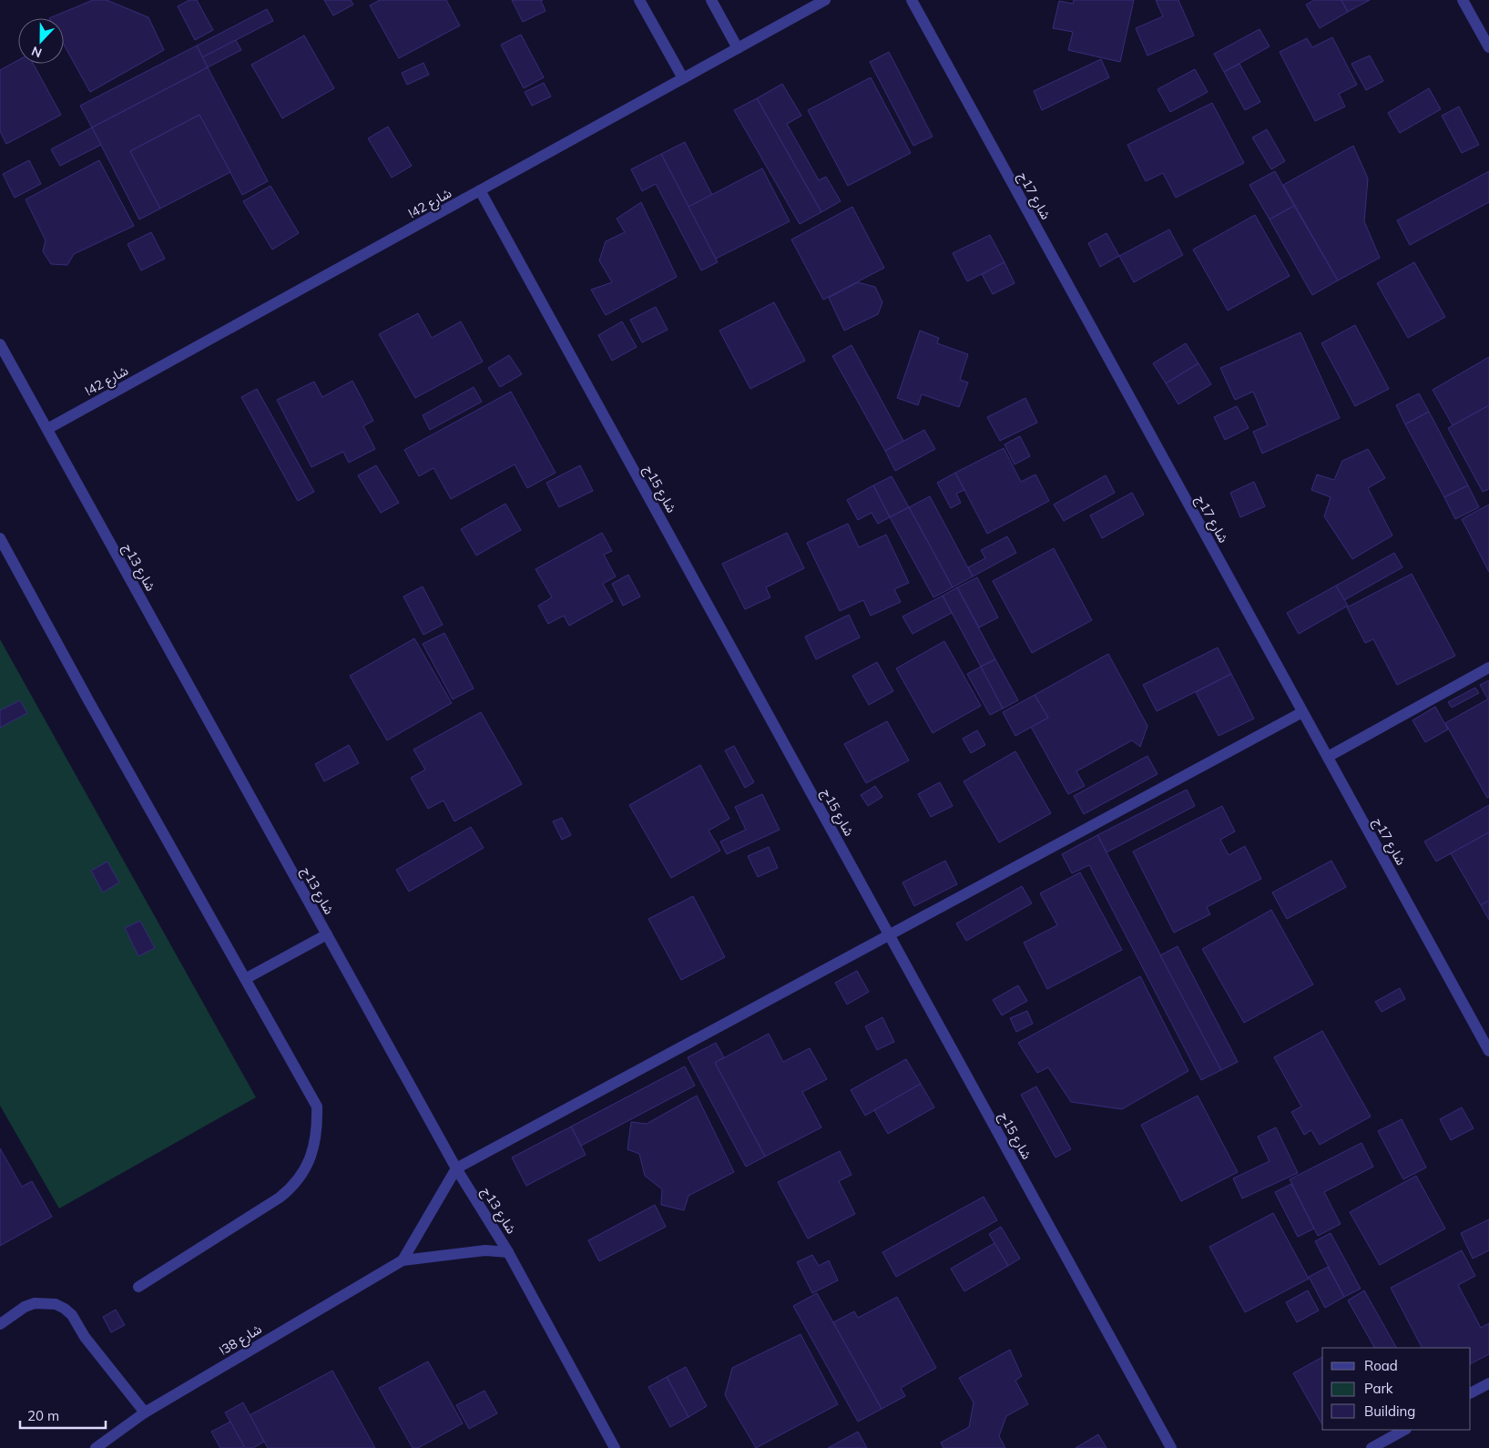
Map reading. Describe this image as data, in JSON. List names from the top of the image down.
{
  "streets": {
    "street": [
      "شارع 17ج",
      "شارع 42ا",
      "شارع 15ج",
      "شارع 13ج",
      "شارع 38ا"
    ]
  },
  "crossings": [
    ["شارع 42ا", "شارع 15ج"],
    ["شارع 42ا", "شارع 13ج"],
    ["شارع 13ج", "شارع 38ا"]
  ],
  "legend": ["Road", "Park", "Building"],
  "scale_bar": "20 m",
  "north": "bottom"
}
